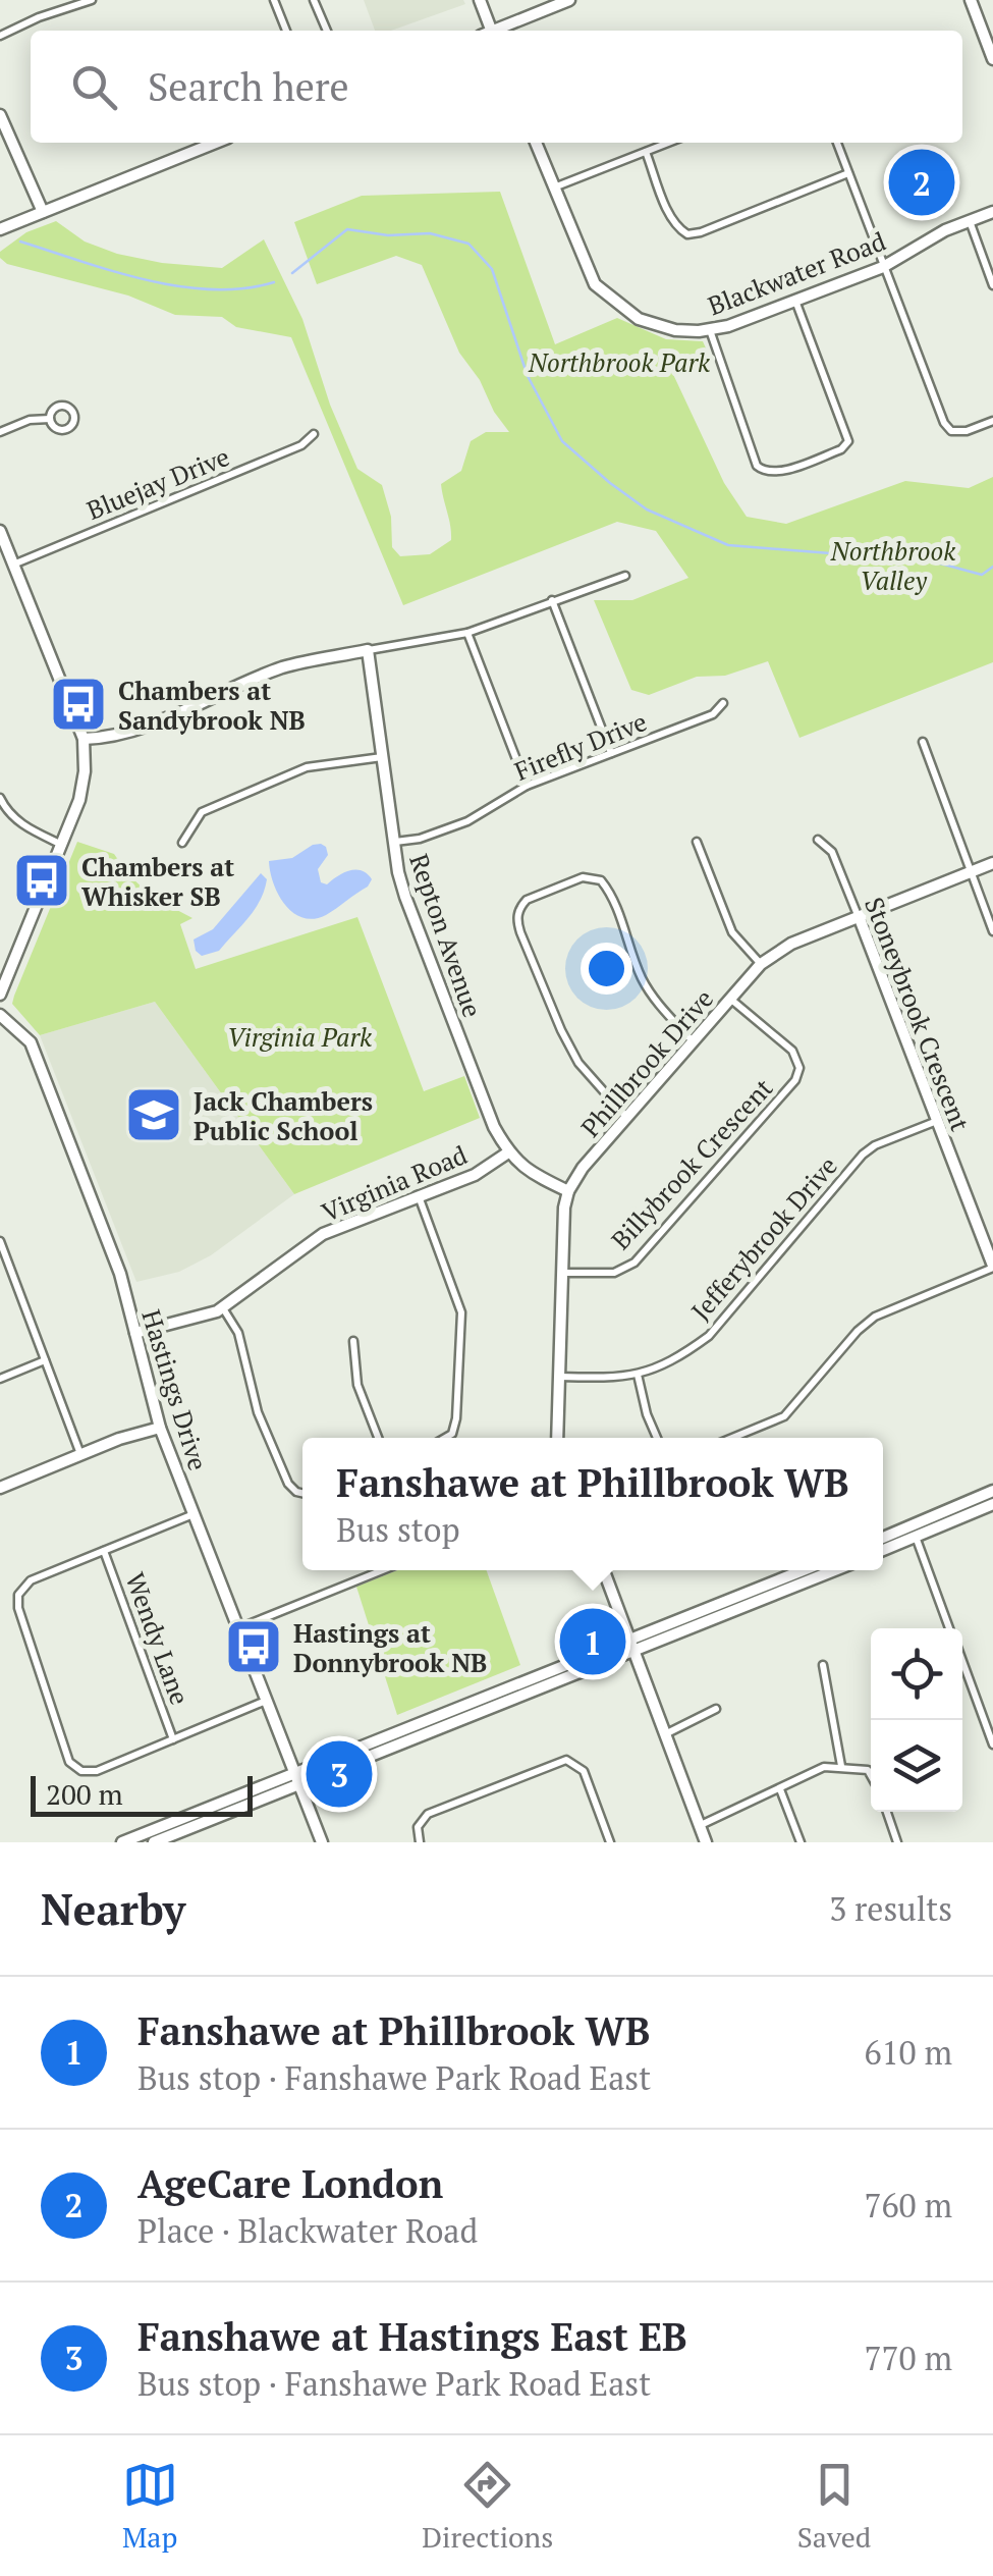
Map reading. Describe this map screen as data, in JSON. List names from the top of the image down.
{
  "streets": {
    "street": [
      "Blackwater Road",
      "Bluejay Drive",
      "Firefly Drive",
      "Repton Avenue",
      "Stoneybrook Crescent",
      "Phillbrook Drive",
      "Billybrook Crescent",
      "Virginia Road",
      "Jefferybrook Drive",
      "Hastings Drive",
      "Wendy Lane"
    ]
  },
  "crossings": [
    ["Firefly Drive", "Repton Avenue"],
    ["Repton Avenue", "Phillbrook Drive"],
    ["Repton Avenue", "Virginia Road"],
    ["Stoneybrook Crescent", "Phillbrook Drive"],
    ["Stoneybrook Crescent", "Jefferybrook Drive"],
    ["Phillbrook Drive", "Billybrook Crescent"],
    ["Virginia Road", "Hastings Drive"]
  ],
  "parks": ["Northbrook Park", "Northbrook Valley", "Virginia Park"],
  "places": {
    "bus stop": ["Chambers at Sandybrook NB", "Chambers at Whisker SB", "Hastings at Donnybrook NB"],
    "school or university": ["Jack Chambers Public School"]
  },
  "scale_bar": "200 m",
  "page": {
    "search": "Search here",
    "pins": ["2", "1", "3"],
    "popup": ["Fanshawe at Phillbrook WB", "Bus stop"],
    "scale": "200 m",
    "heading": ["Nearby", "3 results"],
    "list": [
      {
        "mark": "1",
        "name": "Fanshawe at Phillbrook WB",
        "note": "Bus stop · Fanshawe Park Road East",
        "value": "610 m"
      },
      {
        "mark": "2",
        "name": "AgeCare London",
        "note": "Place · Blackwater Road",
        "value": "760 m"
      },
      {
        "mark": "3",
        "name": "Fanshawe at Hastings East EB",
        "note": "Bus stop · Fanshawe Park Road East",
        "value": "770 m"
      }
    ],
    "nav": ["Map", "Directions", "Saved"]
  }
}
